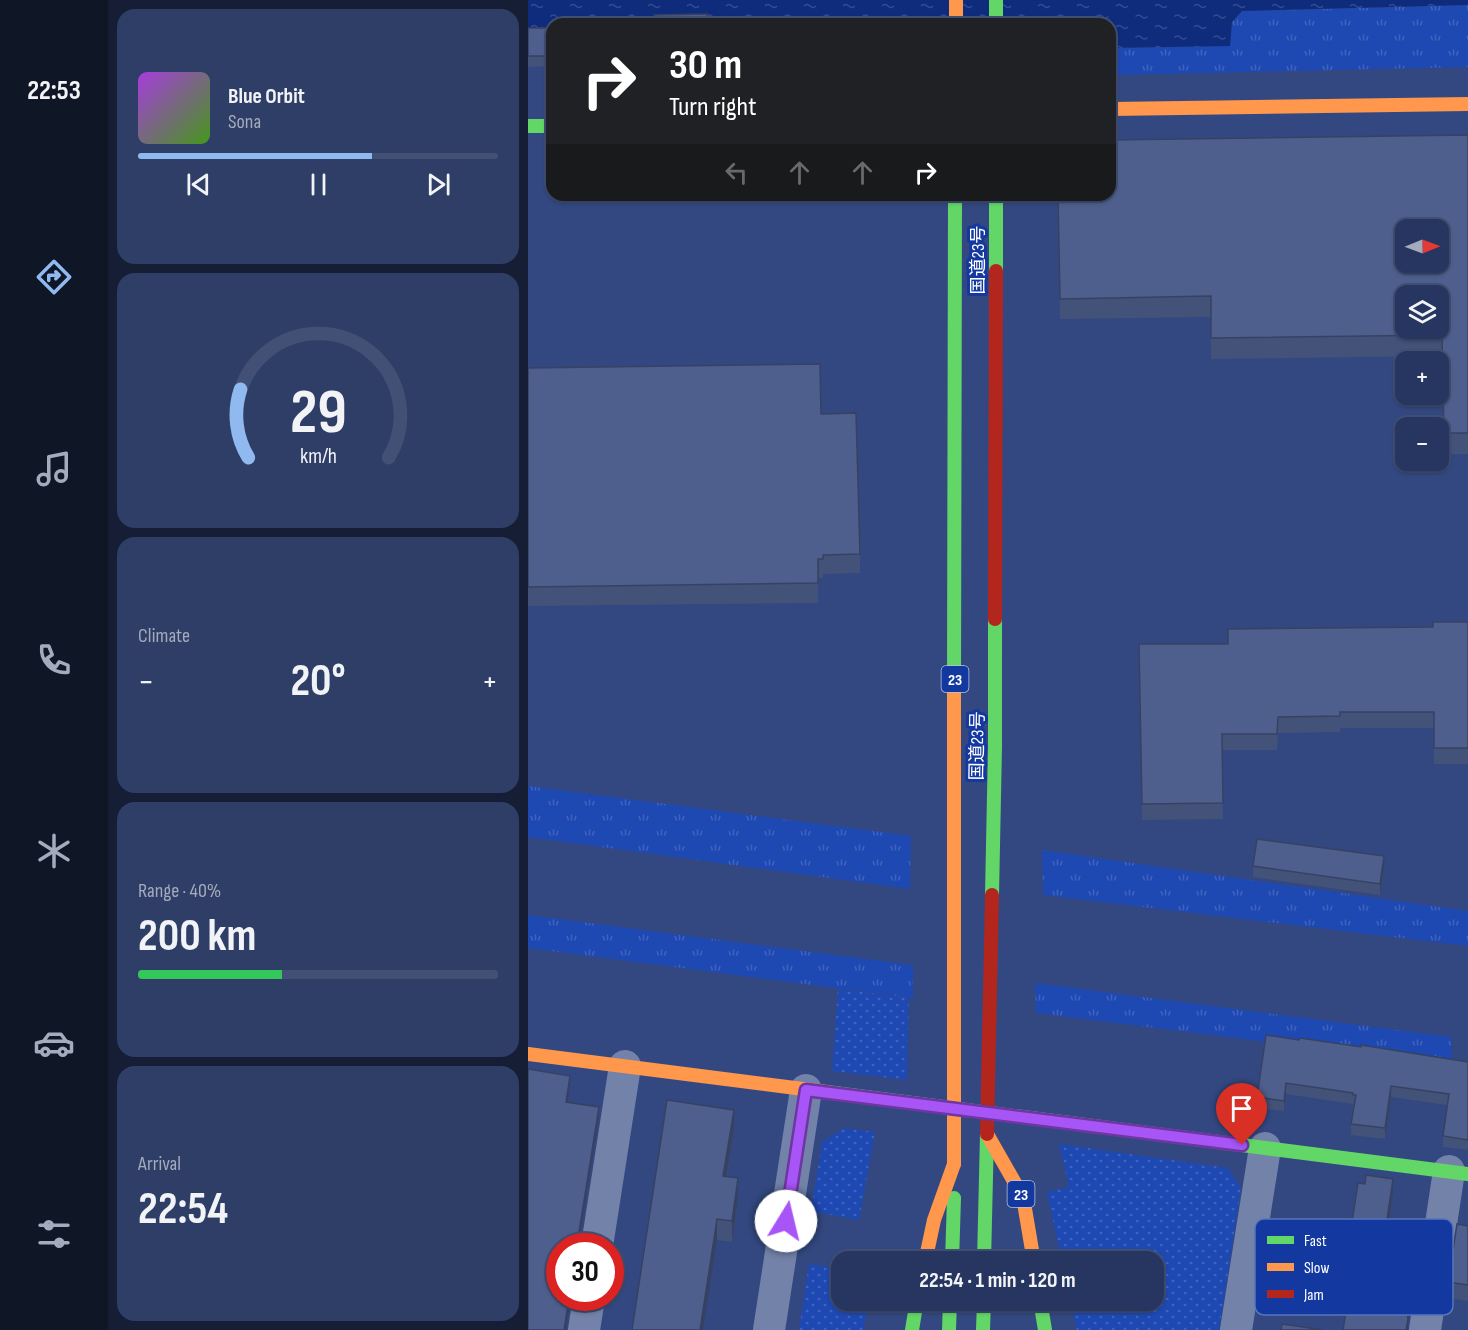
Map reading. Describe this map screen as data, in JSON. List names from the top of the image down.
{
  "streets": {
    "main road": ["国道23号", "23"]
  },
  "crossings": [
    ["国道23号", "23"]
  ],
  "legend": ["Fast", "Slow", "Jam"],
  "north": "right",
  "page": {
    "tabs": "22:53",
    "turn": ["30 m", "Turn right"],
    "song": ["Blue Orbit", "Sona"],
    "map_buttons": ["+", "−"],
    "tile": [
      "Climate",
      ["Range · 40%", "200 km"],
      ["Arrival", "22:54"]
    ],
    "heat": ["−", "20°", "+"],
    "limit": "30",
    "trip": "22:54 · 1 min · 120 m",
    "gauge": ["29", "km/h"]
  }
}
